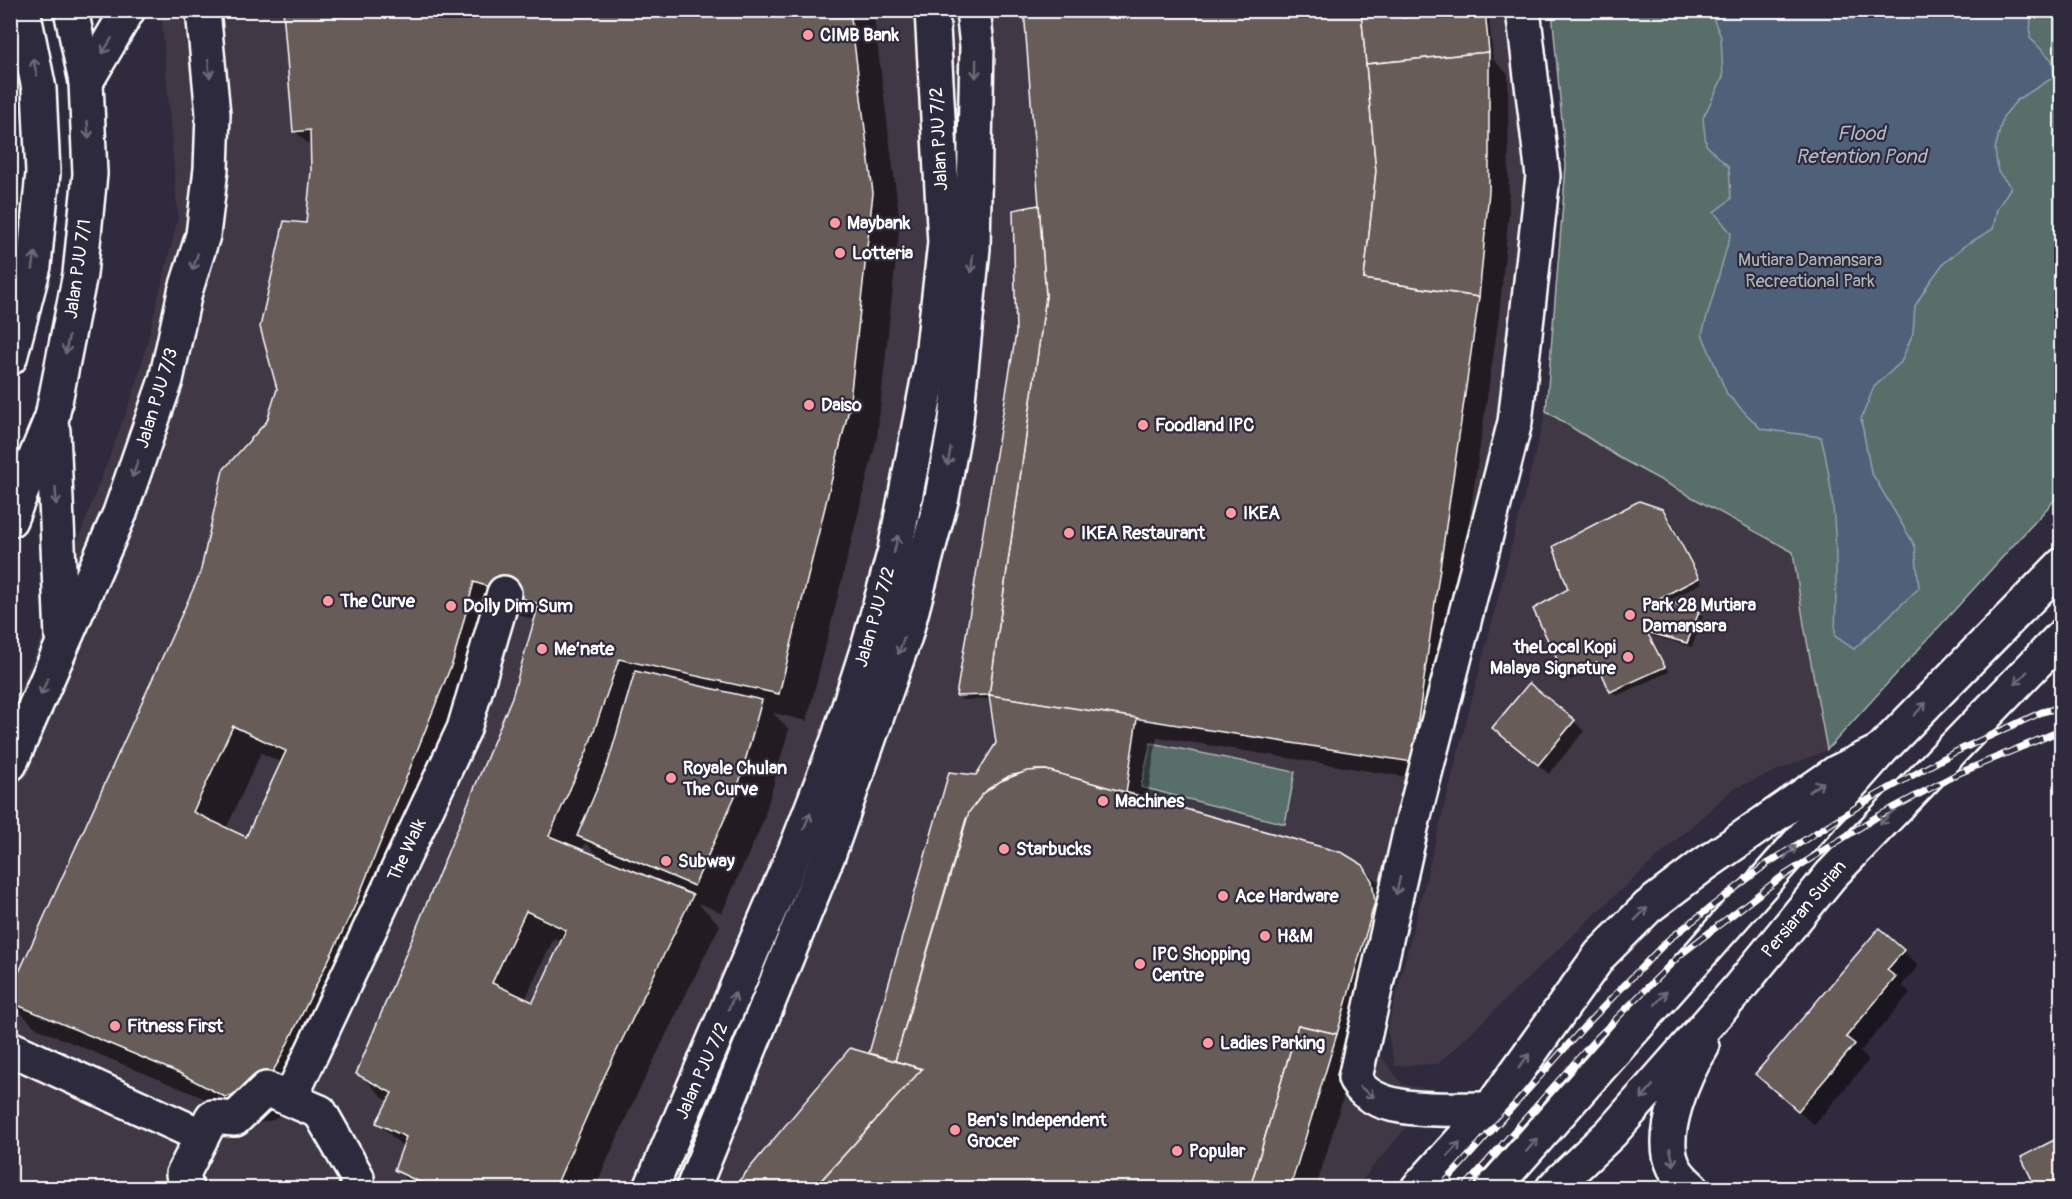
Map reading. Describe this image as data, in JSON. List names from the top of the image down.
{
  "streets": {
    "street": [
      "Jalan PJU 7/2",
      "Jalan PJU 7/1",
      "Jalan PJU 7/3",
      "The Walk",
      "Persiaran Surian"
    ]
  },
  "water": ["Flood Retention Pond"],
  "parks": ["Mutiara Damansara Recreational Park"],
  "places": [
    "CIMB Bank",
    "Maybank",
    "Lotteria",
    "Daiso",
    "Foodland IPC",
    "IKEA",
    "IKEA Restaurant",
    "The Curve",
    "Dolly Dim Sum",
    "Park 28 Mutiara Damansara",
    "Me’nate",
    "theLocal Kopi Malaya Signature",
    "Royale Chulan The Curve",
    "Machines",
    "Starbucks",
    "Subway",
    "Ace Hardware",
    "H&M",
    "IPC Shopping Centre",
    "Fitness First",
    "Ladies Parking",
    "Ben's Independent Grocer",
    "Popular"
  ]
}
